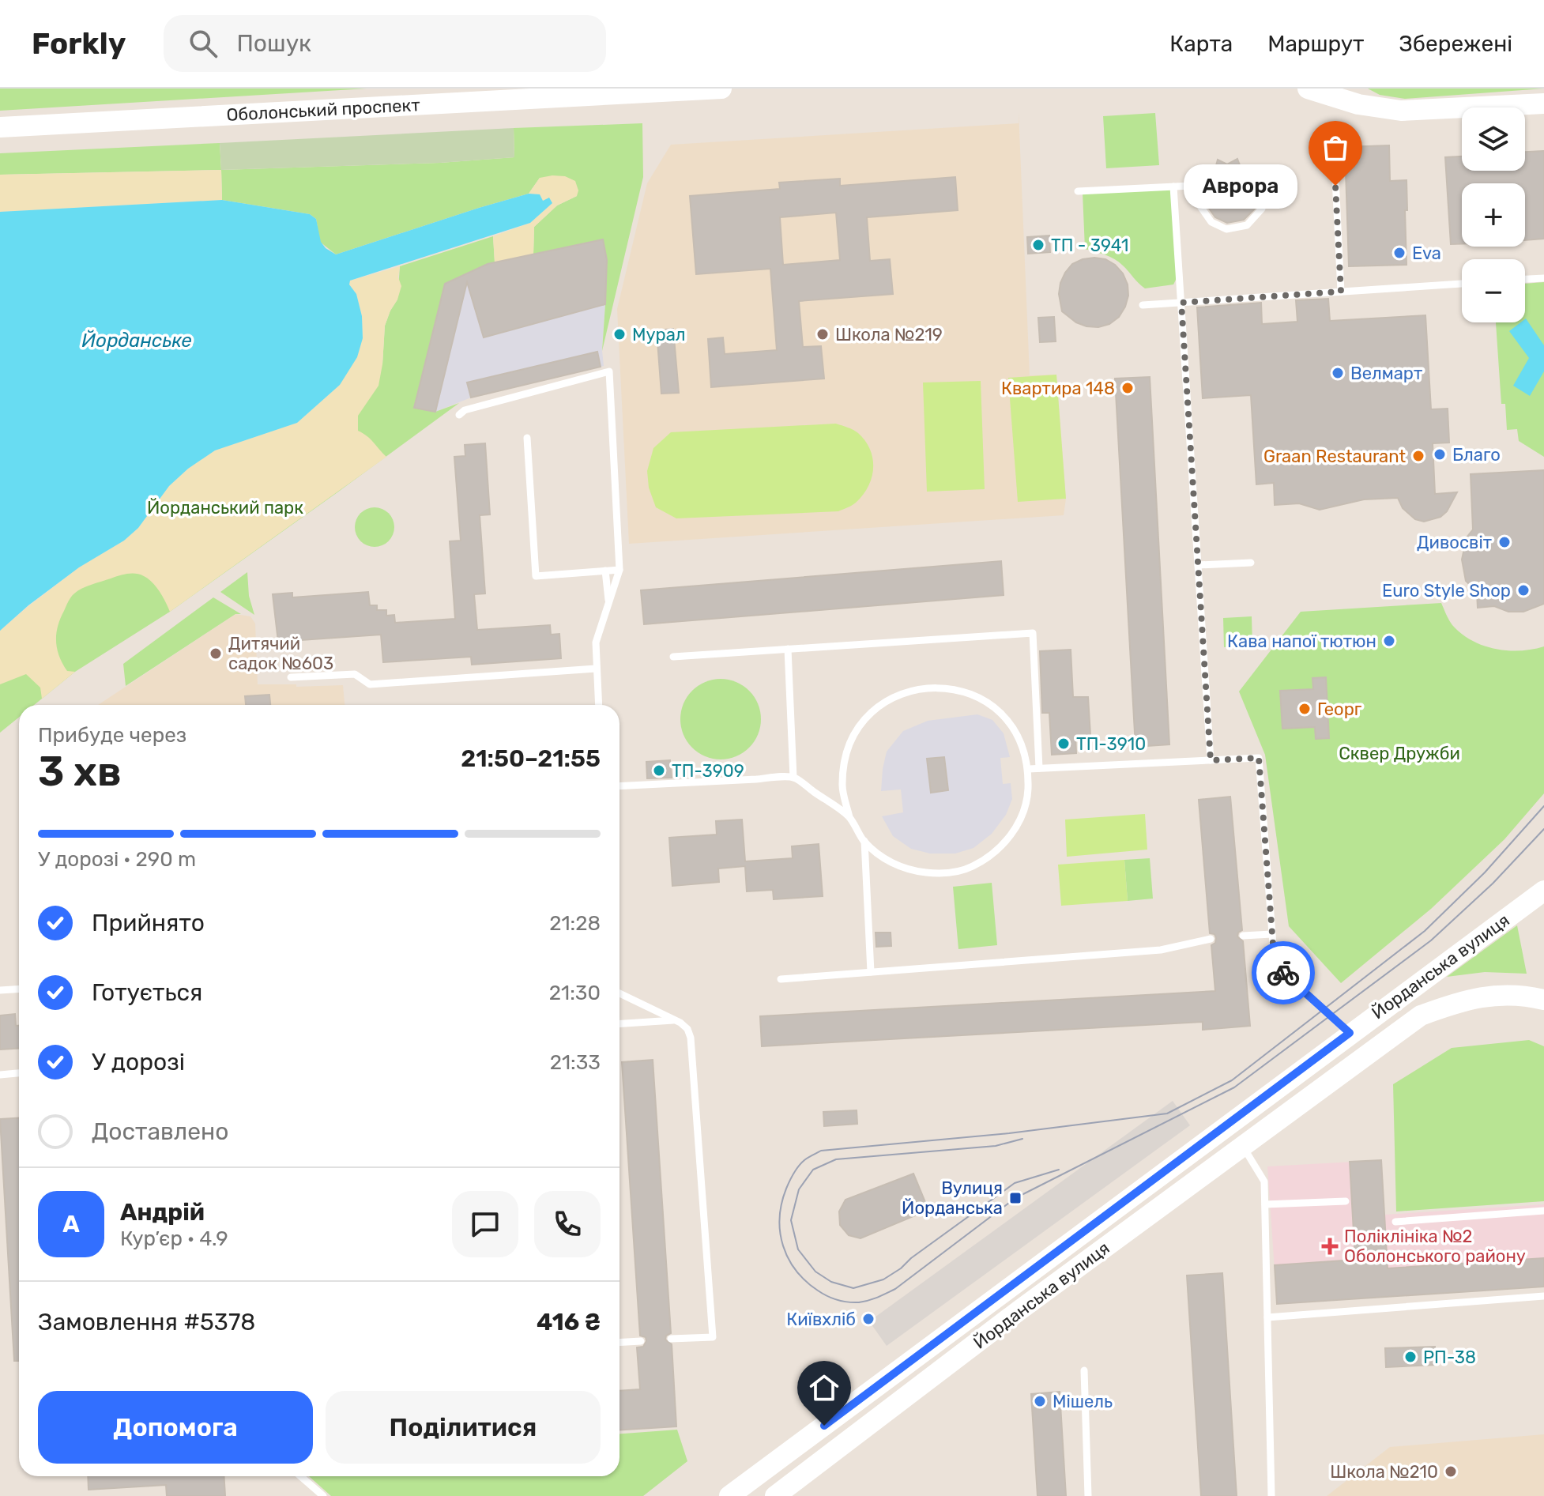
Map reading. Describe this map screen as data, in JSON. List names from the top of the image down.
{
  "streets": {
    "main road": ["Оболонський проспект", "Йорданська вулиця"]
  },
  "water": ["Йорданське"],
  "parks": ["Йорданський парк", "Сквер Дружби"],
  "places": {
    "other": [
      "Аврора",
      "ТП - 3941",
      "Eva",
      "Мурал",
      "Школа №219",
      "Велмарт",
      "Квартира 148",
      "Благо",
      "Graan Restaurant",
      "Дивосвіт",
      "Euro Style Shop",
      "Кава напої тютюн",
      "Дитячий садок №603",
      "Георг",
      "ТП-3910",
      "ТП-3909",
      "Київхліб",
      "РП-38",
      "Мішель",
      "Школа №210"
    ],
    "transit": ["Вулиця Йорданська"],
    "health": ["Поліклініка №2 Оболонського району"]
  },
  "page": {
    "header": "Forkly",
    "search": "Пошук",
    "nav": ["Карта", "Маршрут", "Збережені"],
    "map_buttons": ["+", "−"],
    "bubble": "Аврора",
    "heading": ["3 хв", "Прибуде через", "21:50–21:55"],
    "panel": [
      "Андрій",
      "Кур’єр · 4.9",
      "Замовлення #5378",
      "416 ₴"
    ],
    "bar": "У дорозі · 290 m",
    "list": [
      ["Прийнято", "21:28"],
      ["Готується", "21:30"],
      ["У дорозі", "21:33"],
      "Доставлено"
    ],
    "round": "А",
    "buttons": ["Допомога", "Поділитися"]
  }
}
